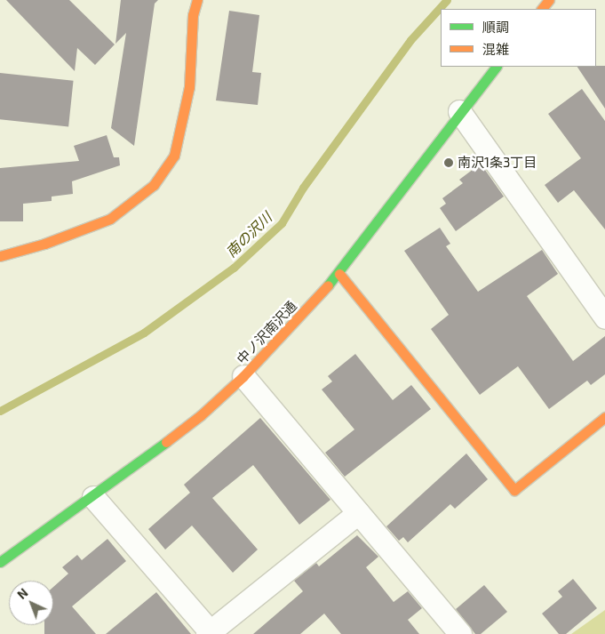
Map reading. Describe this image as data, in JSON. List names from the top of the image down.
{
  "streets": {
    "street": ["中ノ沢南沢通"]
  },
  "water": ["南の沢川"],
  "places": ["南沢1条3丁目"],
  "legend": ["順調", "混雑"],
  "north": "top left"
}
